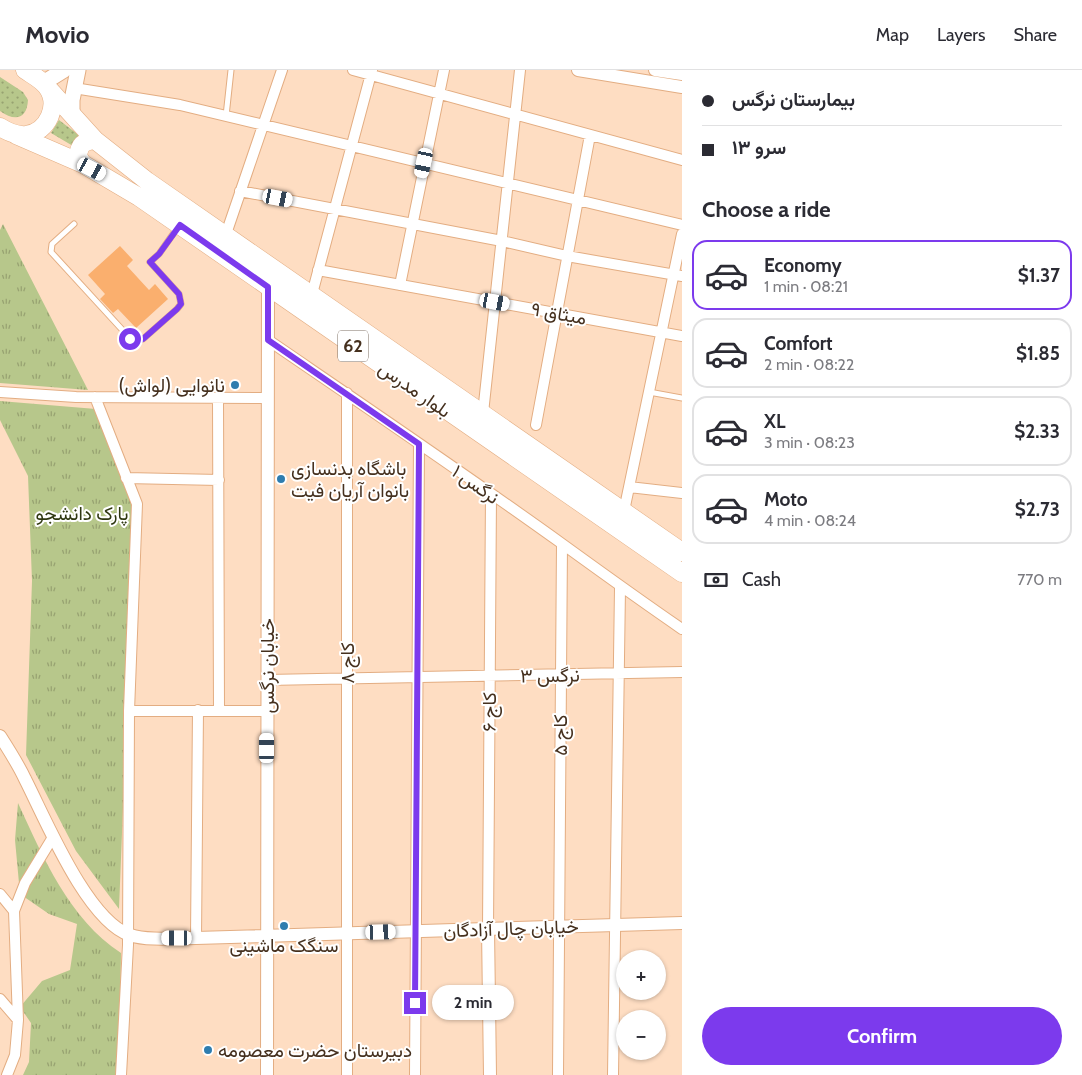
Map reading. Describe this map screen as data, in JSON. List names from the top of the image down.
{
  "streets": {
    "highway": ["62", "بلوار مدرس"],
    "street": [
      "میثاق ۹",
      "نرگس ۱",
      "کاج ۸",
      "خیابان نرگس",
      "نرگس ۳",
      "کاج ۶",
      "کاج ۵",
      "خیابان چال آزادگان"
    ]
  },
  "crossings": [
    ["62", "بلوار مدرس"],
    ["بلوار مدرس", "خیابان نرگس"],
    ["نرگس ۱", "کاج ۸"],
    ["نرگس ۱", "خیابان نرگس"],
    ["نرگس ۱", "کاج ۶"],
    ["نرگس ۱", "کاج ۵"],
    ["کاج ۸", "نرگس ۳"],
    ["کاج ۸", "خیابان چال آزادگان"],
    ["خیابان نرگس", "نرگس ۳"],
    ["خیابان نرگس", "خیابان چال آزادگان"],
    ["نرگس ۳", "کاج ۶"],
    ["نرگس ۳", "کاج ۵"],
    ["کاج ۶", "خیابان چال آزادگان"],
    ["کاج ۵", "خیابان چال آزادگان"]
  ],
  "parks": ["پارک دانشجو"],
  "places": [
    "نانوایی (لواش)",
    "باشگاه بدنسازی بانوان آریان فیت",
    "سنگک ماشینی",
    "دبیرستان حضرت معصومه"
  ],
  "page": {
    "header": "Movio",
    "nav": ["Map", "Layers", "Share"],
    "banner": ["بیمارستان نرگس", "سرو ۱۳"],
    "heading": "Choose a ride",
    "list": [
      {
        "name": "Economy",
        "note": "1 min · 08:21",
        "value": "$1.37"
      },
      {
        "name": "Comfort",
        "note": "2 min · 08:22",
        "value": "$1.85"
      },
      {
        "name": "XL",
        "note": "3 min · 08:23",
        "value": "$2.33"
      },
      {
        "name": "Moto",
        "note": "4 min · 08:24",
        "value": "$2.73"
      }
    ],
    "pay": ["Cash", "770 m"],
    "map_buttons": ["+", "−"],
    "bubble": "2 min",
    "buttons": "Confirm"
  }
}
